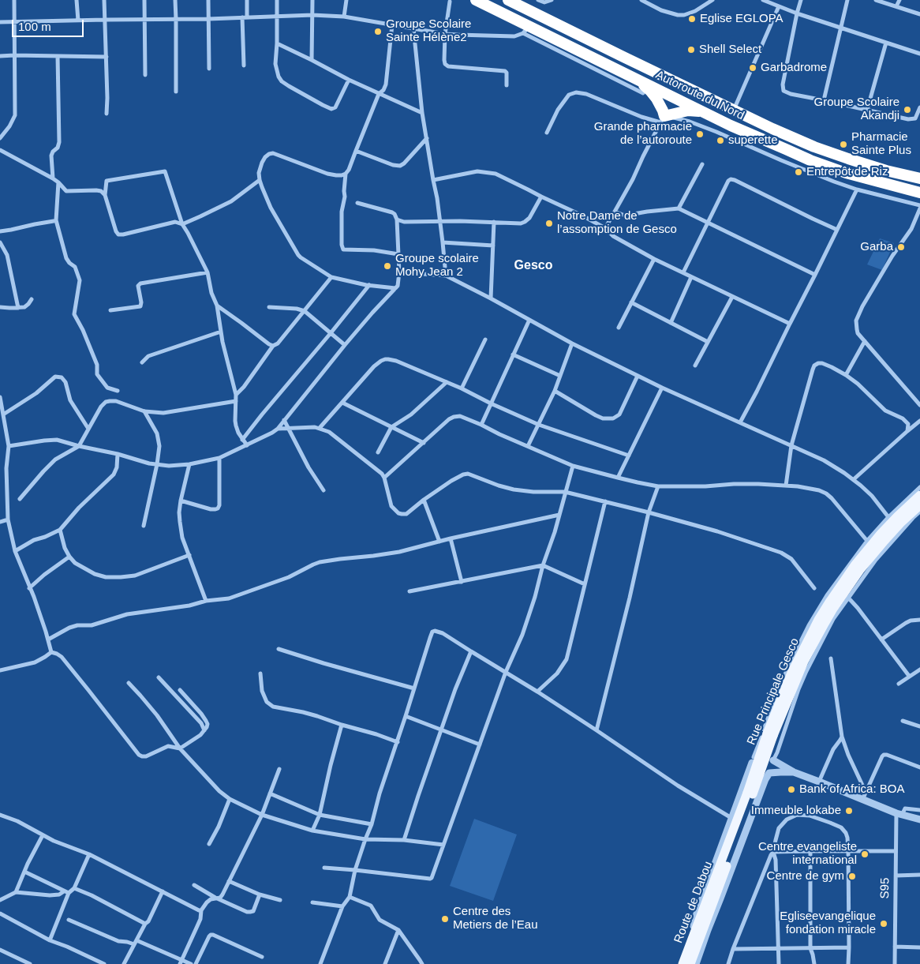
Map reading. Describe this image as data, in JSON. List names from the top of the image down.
{
  "streets": {
    "highway": ["Autoroute du Nord"],
    "main road": ["Rue Principale Gesco", "Route de Dabou"],
    "street": ["S95"]
  },
  "crossings": [
    ["Rue Principale Gesco", "Route de Dabou"]
  ],
  "districts": ["Gesco"],
  "places": [
    "Eglise EGLOPA",
    "Groupe Scolaire Sainte Hélène2",
    "Shell Select",
    "Garbadrome",
    "Groupe Scolaire Akandji",
    "Grande pharmacie de l’autoroute",
    "superette",
    "Pharmacie Sainte Plus",
    "Entrepôt de Riz",
    "Notre Dame de l’assomption de Gesco",
    "Garba",
    "Groupe scolaire Mohy Jean 2",
    "Bank of Africa: BOA",
    "Immeuble lokabe",
    "Centre evangeliste international",
    "Centre de gym",
    "Centre des Metiers de l’Eau",
    "Egliseevangelique fondation miracle"
  ],
  "scale_bar": "100 m"
}
